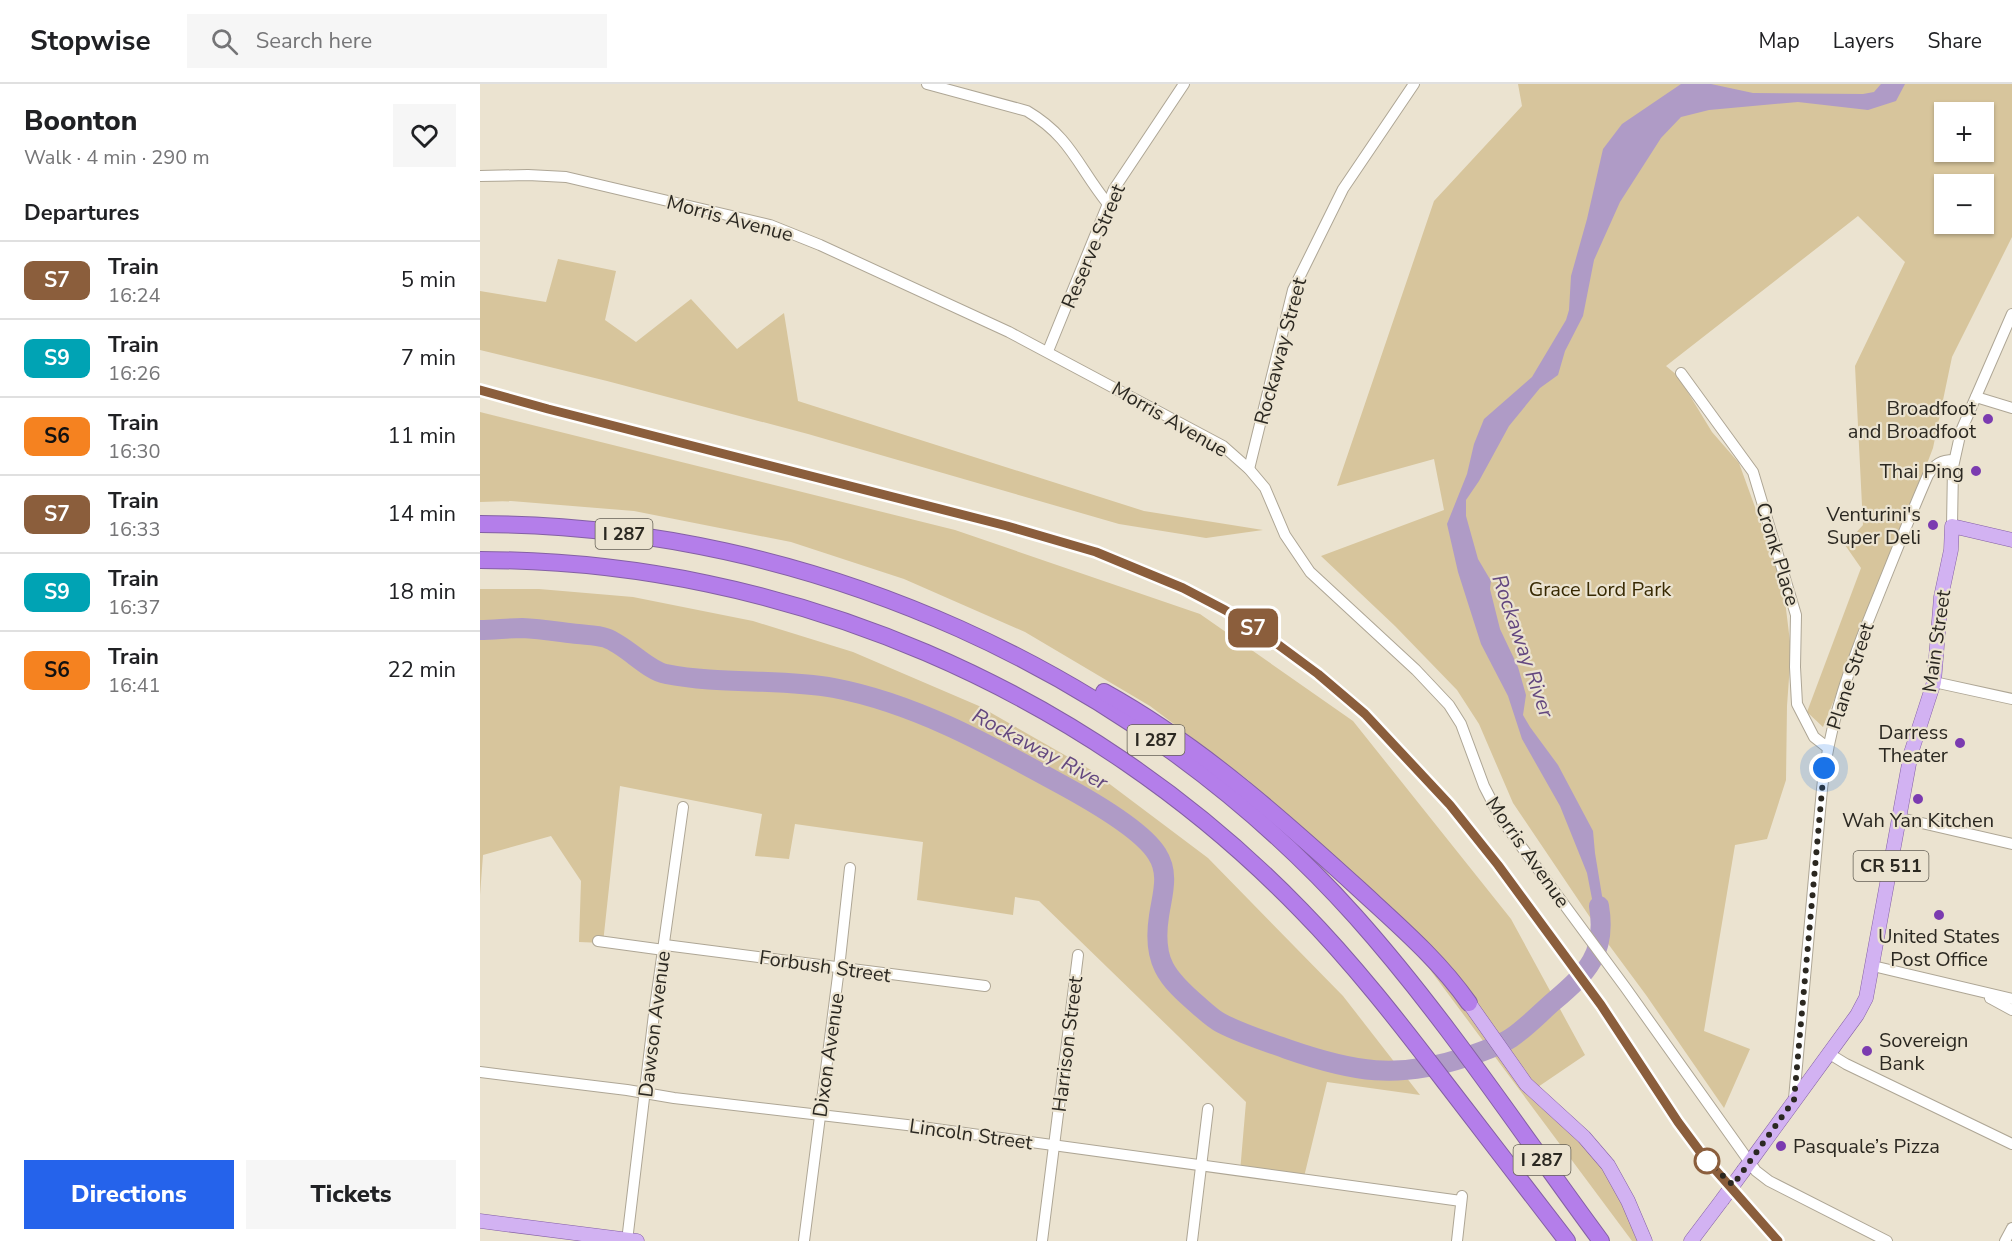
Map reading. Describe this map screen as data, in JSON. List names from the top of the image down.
{
  "streets": {
    "highway": ["I 287"],
    "main road": ["Main Street", "CR 511"],
    "street": [
      "Morris Avenue",
      "Reserve Street",
      "Rockaway Street",
      "Cronk Place",
      "Plane Street",
      "Forbush Street",
      "Dawson Avenue",
      "Harrison Street",
      "Dixon Avenue",
      "Lincoln Street"
    ]
  },
  "crossings": [
    ["Morris Avenue", "Reserve Street"],
    ["Morris Avenue", "Rockaway Street"],
    ["Morris Avenue", "Main Street"],
    ["Cronk Place", "Plane Street"],
    ["Main Street", "Plane Street"],
    ["Forbush Street", "Dawson Avenue"],
    ["Forbush Street", "Dixon Avenue"],
    ["Dawson Avenue", "Lincoln Street"],
    ["Harrison Street", "Lincoln Street"],
    ["Dixon Avenue", "Lincoln Street"]
  ],
  "water": ["Rockaway River"],
  "parks": ["Grace Lord Park"],
  "places": [
    "Broadfoot and Broadfoot",
    "Thai Ping",
    "Venturini's Super Deli",
    "Darress Theater",
    "Wah Yan Kitchen",
    "United States Post Office",
    "Sovereign Bank",
    "Pasquale’s Pizza"
  ],
  "page": {
    "header": "Stopwise",
    "search": "Search here",
    "nav": ["Map", "Layers", "Share"],
    "heading": [
      ["Boonton", "Walk · 4 min · 290 m"],
      "Departures"
    ],
    "on_map": "S7",
    "map_buttons": ["+", "−"],
    "list": [
      {
        "mark": "S7",
        "name": "Train",
        "note": "16:24",
        "value": "5 min"
      },
      {
        "mark": "S9",
        "name": "Train",
        "note": "16:26",
        "value": "7 min"
      },
      {
        "mark": "S6",
        "name": "Train",
        "note": "16:30",
        "value": "11 min"
      },
      {
        "mark": "S7",
        "name": "Train",
        "note": "16:33",
        "value": "14 min"
      },
      {
        "mark": "S9",
        "name": "Train",
        "note": "16:37",
        "value": "18 min"
      },
      {
        "mark": "S6",
        "name": "Train",
        "note": "16:41",
        "value": "22 min"
      }
    ],
    "buttons": ["Directions", "Tickets"]
  }
}
